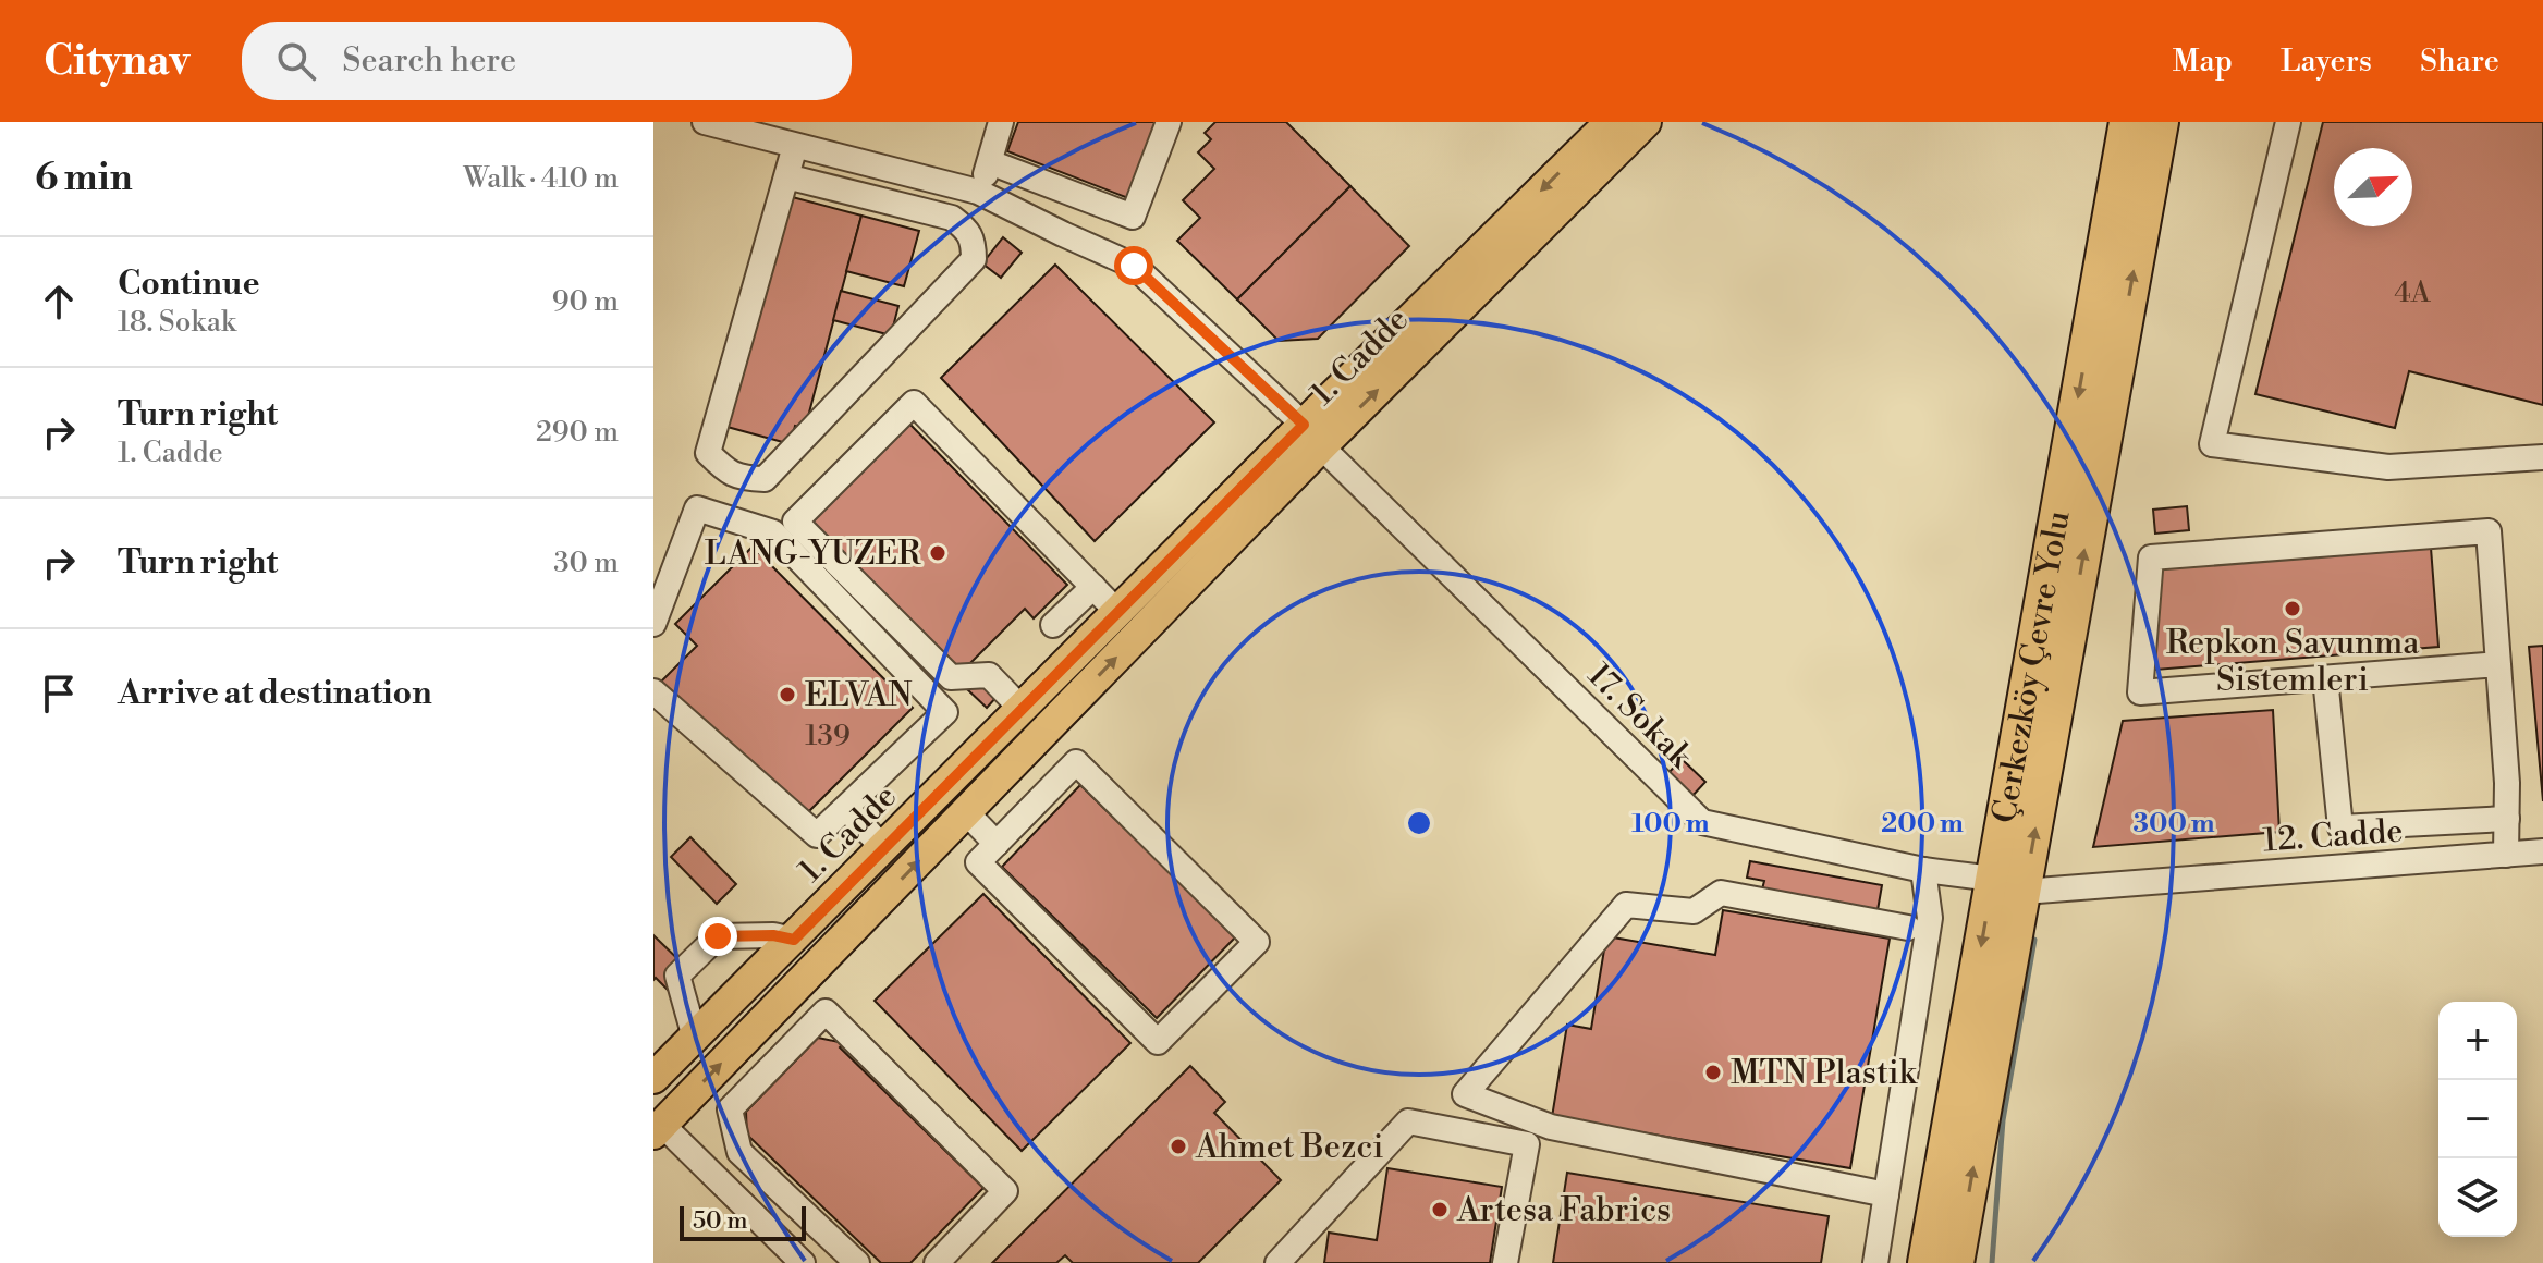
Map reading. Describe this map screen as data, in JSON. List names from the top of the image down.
{
  "streets": {
    "highway": ["Çerkezköy Çevre Yolu"],
    "main road": ["1. Cadde"],
    "street": ["17. Sokak", "12. Cadde"]
  },
  "crossings": [
    ["1. Cadde", "17. Sokak"],
    ["Çerkezköy Çevre Yolu", "17. Sokak"],
    ["Çerkezköy Çevre Yolu", "12. Cadde"],
    ["17. Sokak", "12. Cadde"]
  ],
  "places": [
    "LANG-YUZER",
    "Repkon Savunma Sistemleri",
    "ELVAN",
    "MTN Plastik",
    "Ahmet Bezci",
    "Artesa Fabrics"
  ],
  "house_numbers": ["4A", "139"],
  "scale_bar": "50 m",
  "north": "top right",
  "page": {
    "header": "Citynav",
    "search": "Search here",
    "nav": ["Map", "Layers", "Share"],
    "heading": ["6 min", "Walk · 410 m"],
    "list": [
      ["Continue", "18. Sokak", "90 m"],
      ["Turn right", "1. Cadde", "290 m"],
      ["Turn right", "30 m"],
      "Arrive at destination"
    ],
    "map_buttons": ["+", "−"],
    "scale": "50 m"
  },
  "rings": ["100 m", "200 m", "300 m"]
}
